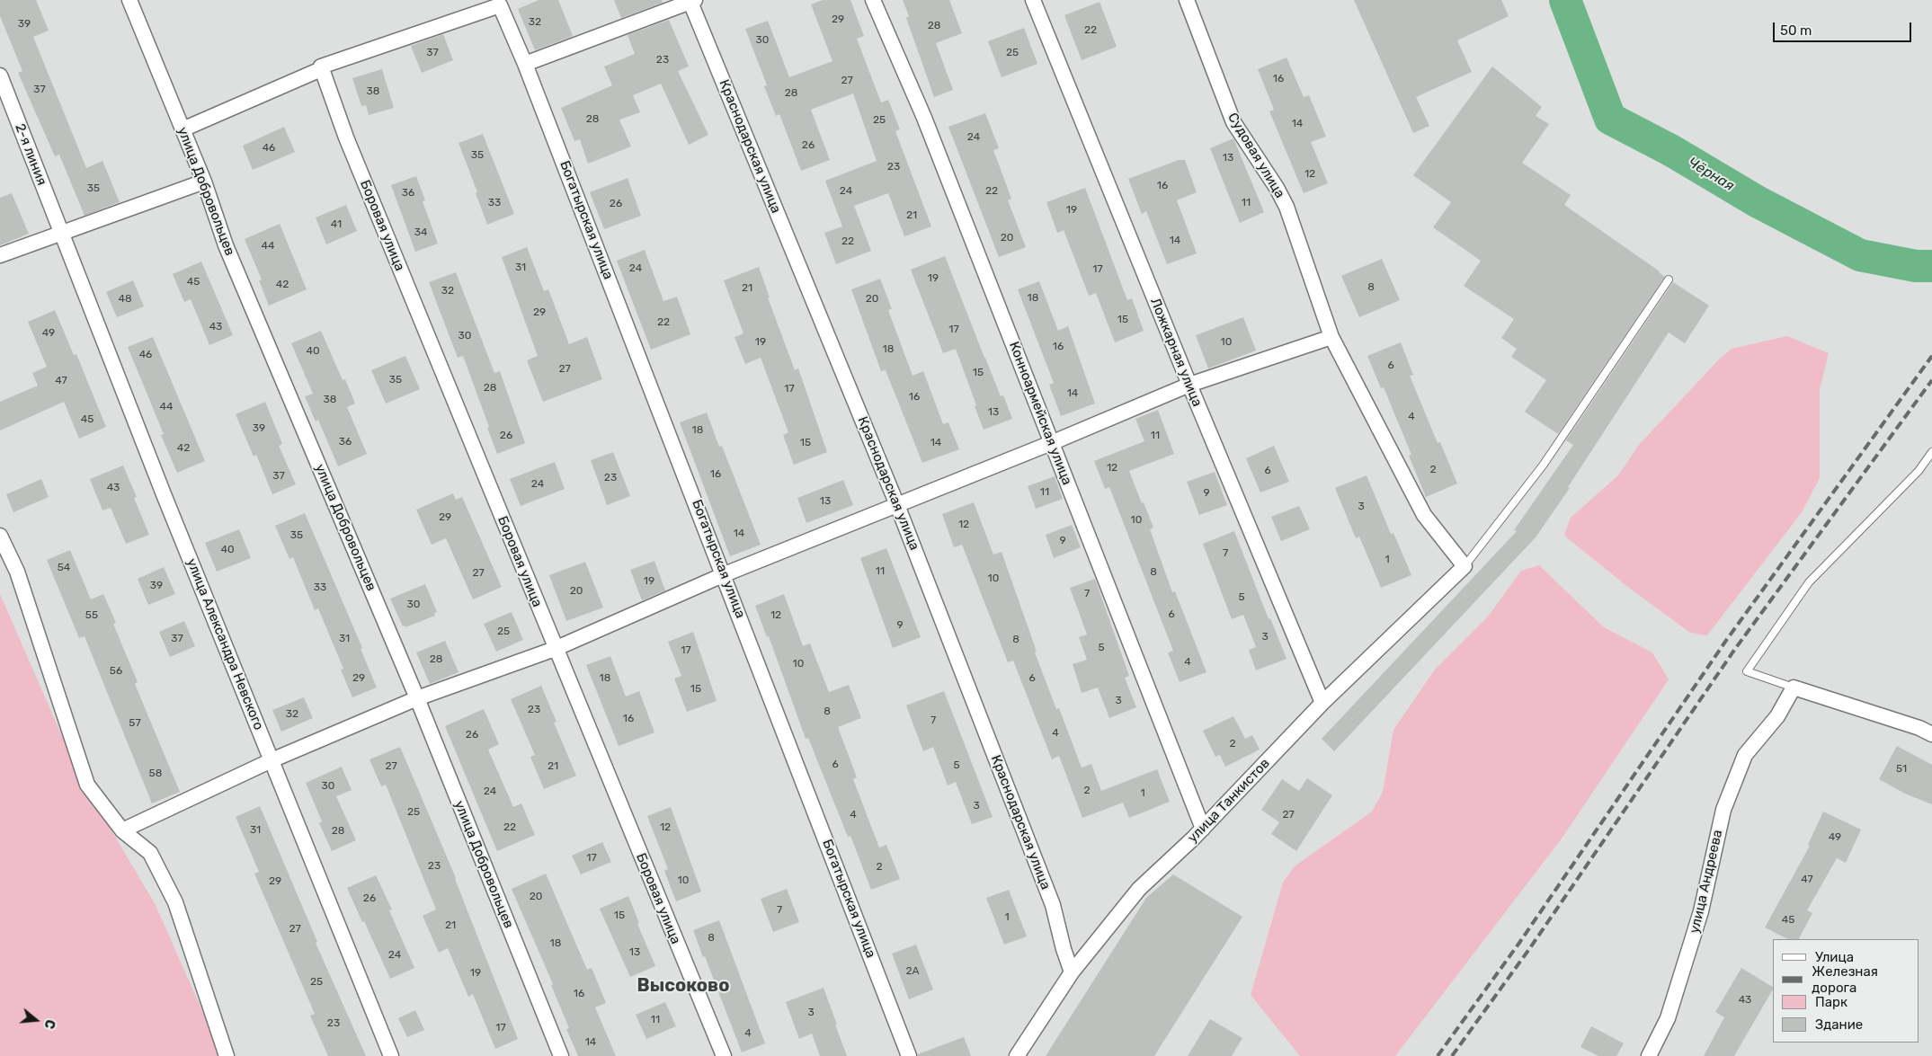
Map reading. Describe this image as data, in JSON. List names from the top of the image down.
{
  "streets": {
    "street": [
      "Краснодарская улица",
      "2-я линия",
      "Судовая улица",
      "улица Добровольцев",
      "Богатырская улица",
      "Боровая улица",
      "Ложкарная улица",
      "Конноармейская улица",
      "улица Александра Невского",
      "улица Танкистов",
      "улица Андреева"
    ]
  },
  "crossings": [
    ["Краснодарская улица", "улица Танкистов"],
    ["2-я линия", "улица Александра Невского"],
    ["Судовая улица", "улица Танкистов"],
    ["Богатырская улица", "Боровая улица"],
    ["Ложкарная улица", "улица Танкистов"],
    ["Конноармейская улица", "улица Танкистов"]
  ],
  "districts": ["Высоково"],
  "water": ["Чёрная"],
  "house_numbers": [
    "29",
    "32",
    "39",
    "28",
    "22",
    "30",
    "37",
    "25",
    "23",
    "16",
    "27",
    "37",
    "38",
    "28",
    "28",
    "25",
    "14",
    "24",
    "26",
    "46",
    "35",
    "13",
    "23",
    "12",
    "16",
    "35",
    "24",
    "22",
    "36",
    "33",
    "11",
    "26",
    "19",
    "21",
    "41",
    "34",
    "20",
    "14",
    "22",
    "44",
    "31",
    "24",
    "17",
    "19",
    "45",
    "42",
    "8",
    "21",
    "32",
    "18",
    "48",
    "20",
    "29",
    "15",
    "22",
    "43",
    "17",
    "49",
    "30",
    "19",
    "10",
    "16",
    "18",
    "40",
    "46",
    "6",
    "27",
    "15",
    "35",
    "47",
    "28",
    "17",
    "14",
    "16",
    "38",
    "44",
    "13",
    "4",
    "45",
    "39",
    "18",
    "26",
    "11",
    "36",
    "15",
    "14",
    "42",
    "12",
    "2",
    "6",
    "16",
    "37",
    "23",
    "24",
    "43",
    "11",
    "9",
    "13",
    "3",
    "29",
    "10",
    "12",
    "14",
    "35",
    "9",
    "40",
    "7",
    "1",
    "54",
    "11",
    "8",
    "27",
    "10",
    "19",
    "39",
    "33",
    "20",
    "7",
    "5",
    "30",
    "6",
    "55",
    "12",
    "9",
    "25",
    "3",
    "37",
    "31",
    "8",
    "5",
    "17",
    "28",
    "4",
    "10",
    "56",
    "29",
    "18",
    "6",
    "15",
    "3",
    "23",
    "8",
    "32",
    "16",
    "7",
    "57",
    "4",
    "26",
    "2",
    "6",
    "5",
    "27",
    "21",
    "51",
    "58",
    "30",
    "2",
    "24",
    "1",
    "3",
    "25",
    "4",
    "27",
    "22",
    "12",
    "31",
    "28",
    "49",
    "17",
    "23",
    "2",
    "47",
    "10",
    "29",
    "20",
    "26",
    "7",
    "15",
    "1",
    "45",
    "21",
    "27",
    "8",
    "18",
    "13",
    "24",
    "2А",
    "19",
    "25",
    "16",
    "43",
    "3",
    "11",
    "23",
    "17",
    "4",
    "14"
  ],
  "legend": [
    "Улица",
    "Железная дорога",
    "Парк",
    "Здание"
  ],
  "scale_bar": "50 m",
  "north": "right"
}
